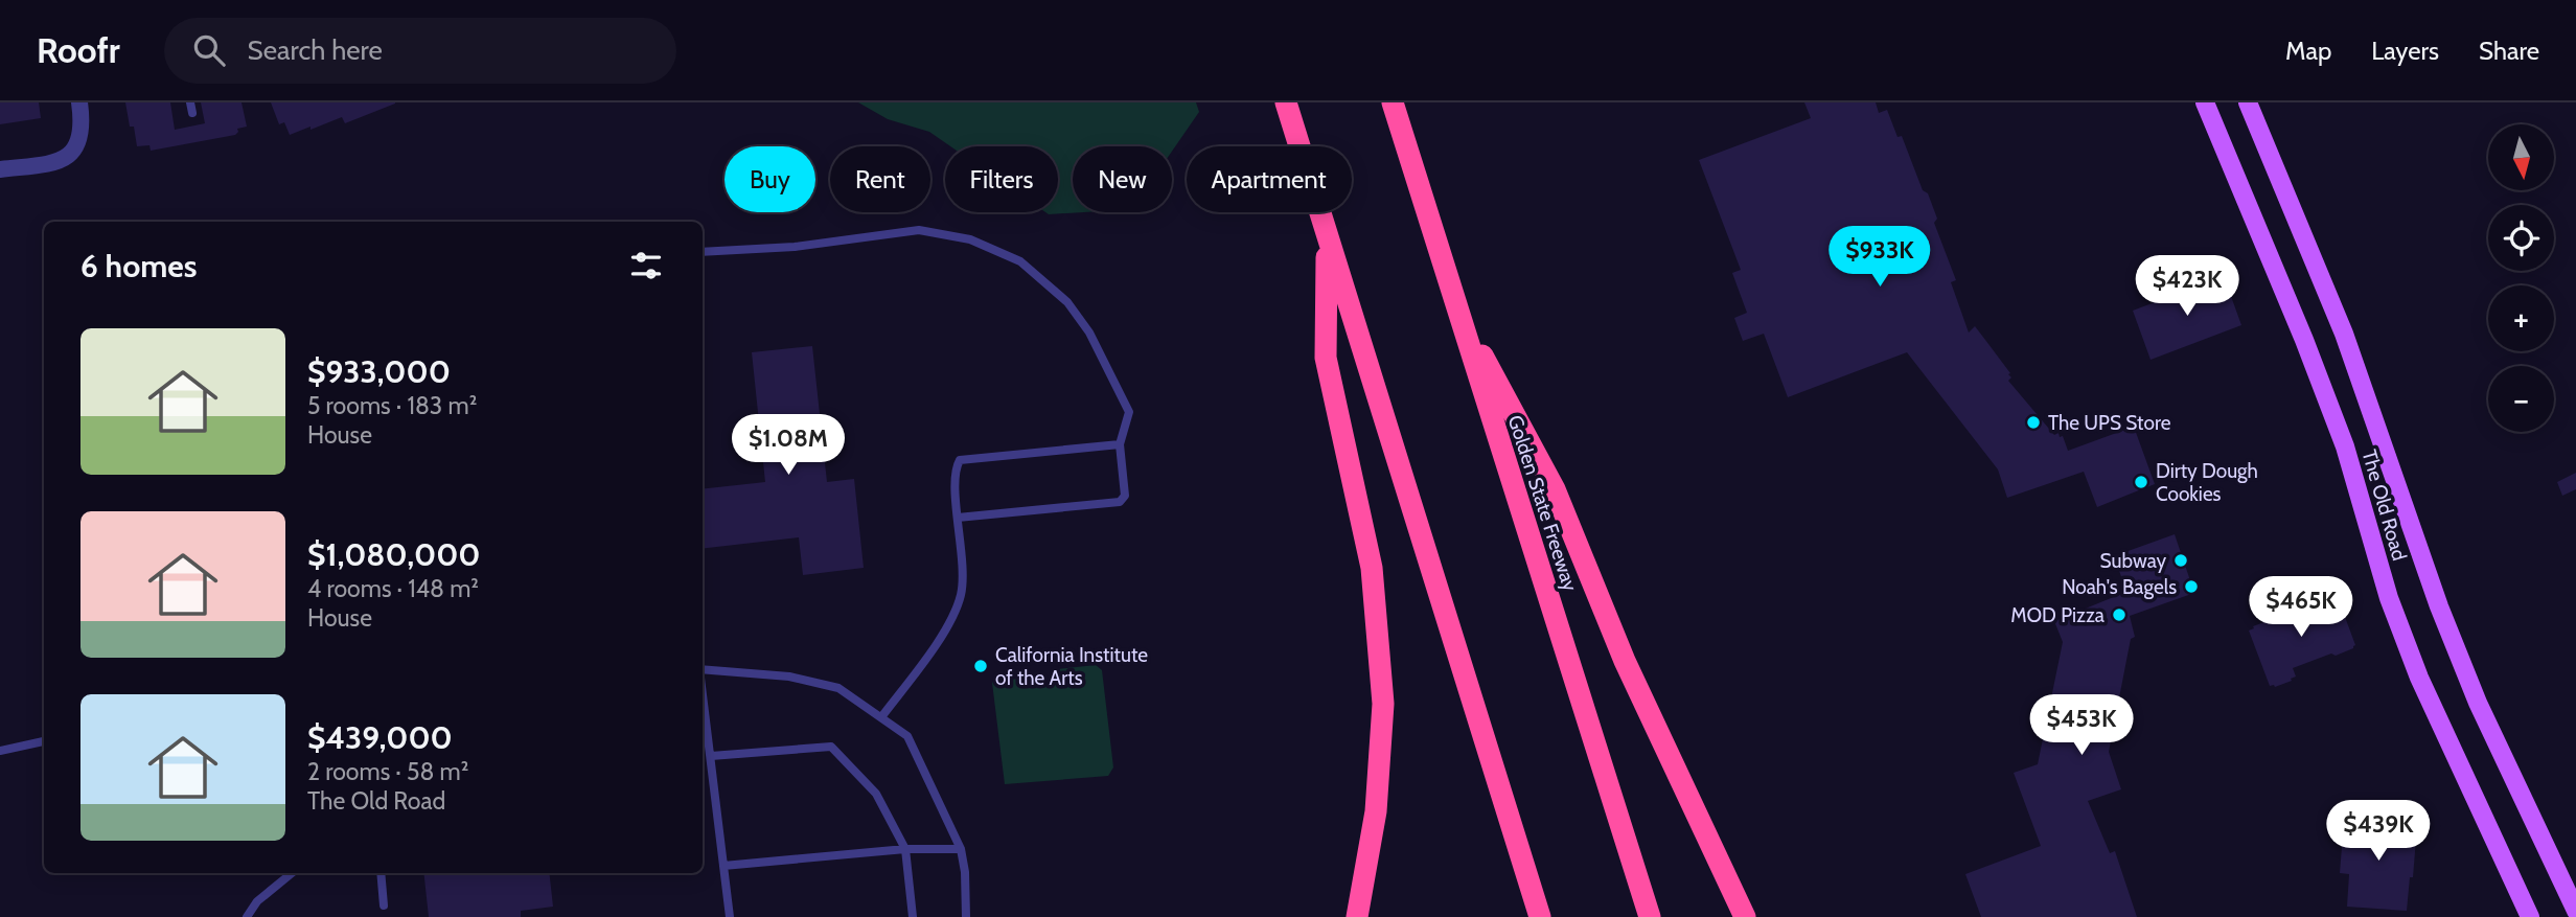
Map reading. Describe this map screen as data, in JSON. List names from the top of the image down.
{
  "streets": {
    "highway": ["Golden State Freeway"],
    "main road": ["The Old Road"]
  },
  "places": [
    "The UPS Store",
    "Dirty Dough Cookies",
    "Subway",
    "Noah's Bagels",
    "MOD Pizza",
    "California Institute of the Arts"
  ],
  "north": "bottom",
  "page": {
    "header": "Roofr",
    "search": "Search here",
    "nav": ["Map", "Layers", "Share"],
    "map_buttons": ["+", "−"],
    "chip": [
      "Buy",
      "Rent",
      "Filters",
      "New",
      "Apartment"
    ],
    "heading": "6 homes",
    "price": [
      "$933K",
      "$423K",
      "$1.08M",
      "$465K",
      "$453K",
      "$439K"
    ],
    "list": [
      {
        "name": "$933,000",
        "note": "5 rooms · 183 m² · House"
      },
      {
        "name": "$1,080,000",
        "note": "4 rooms · 148 m² · House"
      },
      {
        "name": "$439,000",
        "note": "2 rooms · 58 m² · The Old Road"
      }
    ]
  }
}
